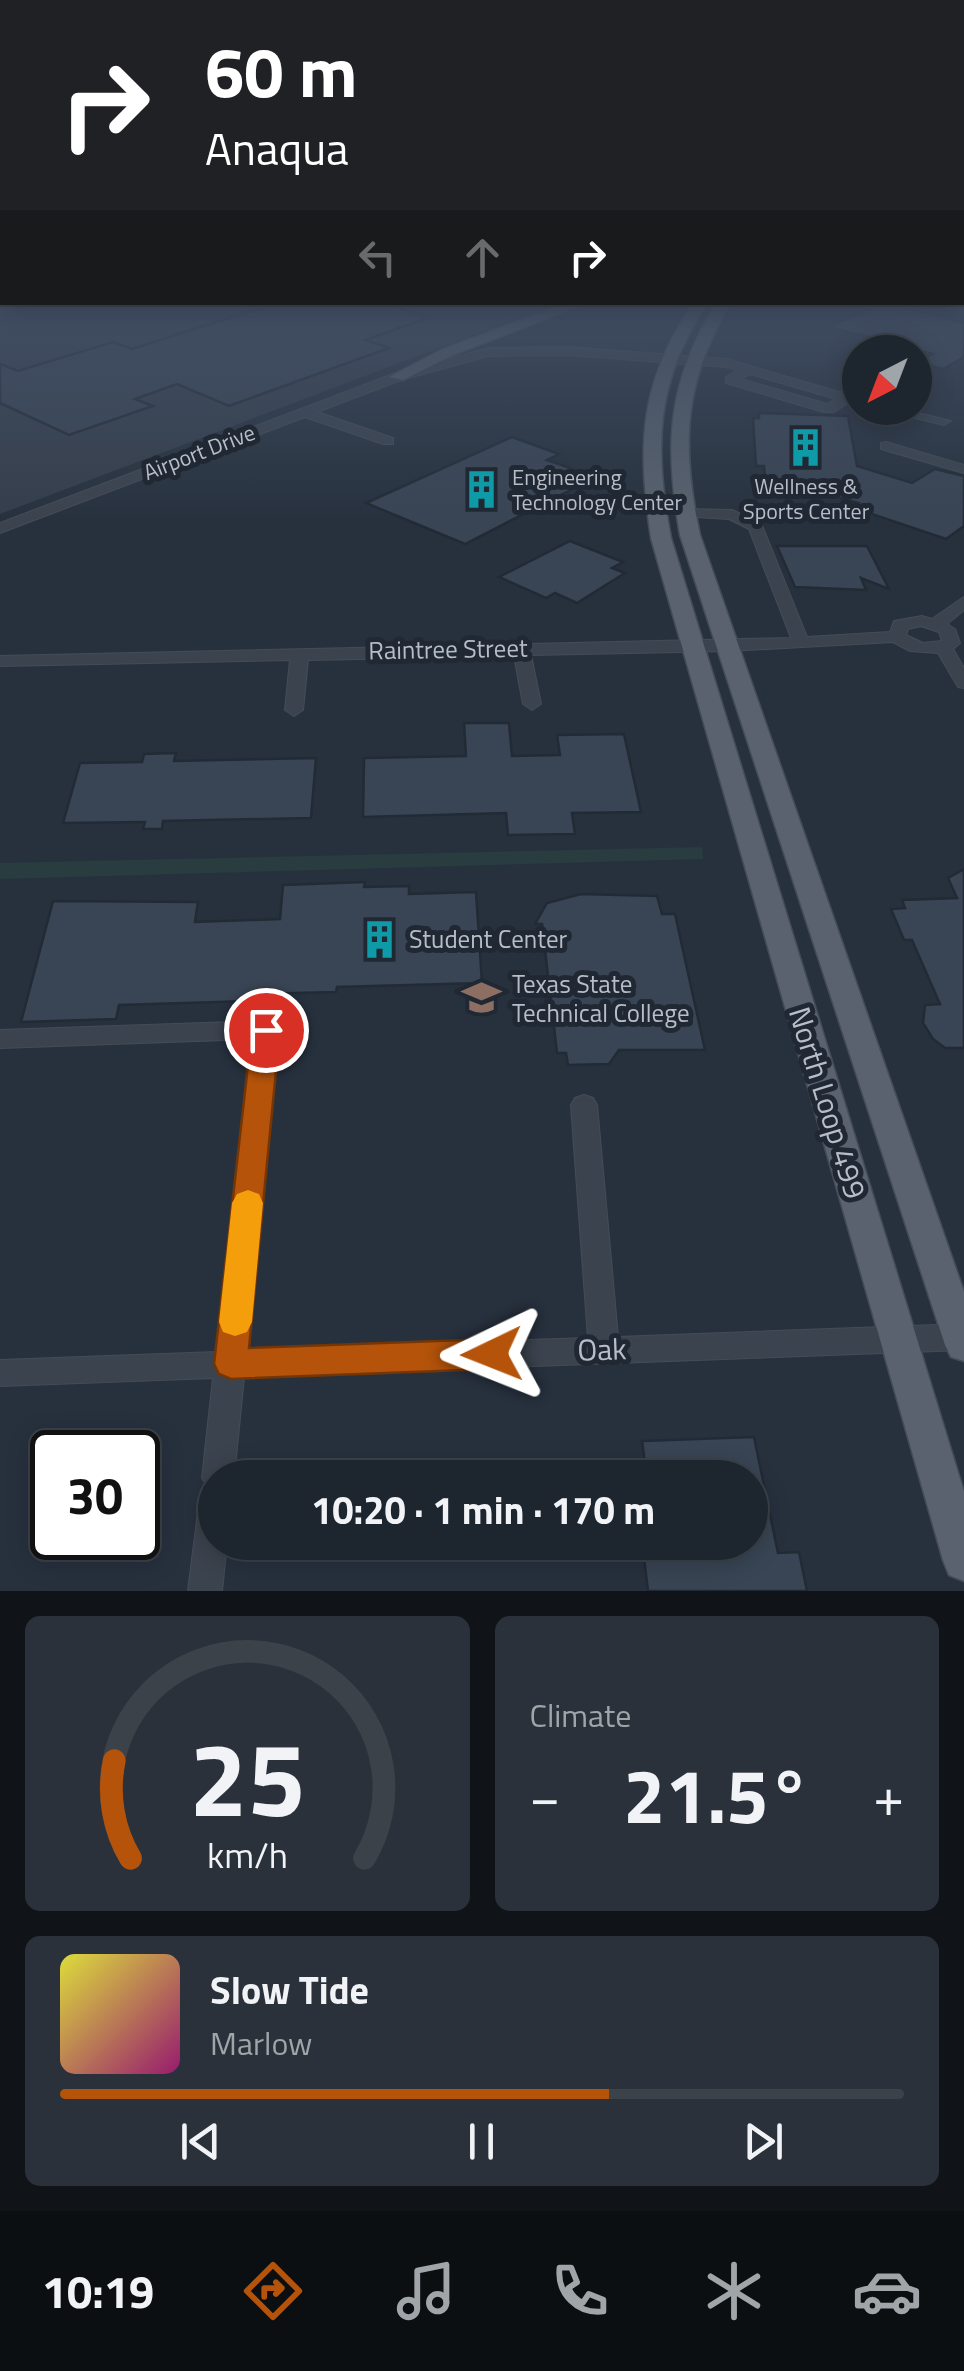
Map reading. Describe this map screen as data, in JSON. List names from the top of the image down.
{
  "streets": {
    "main road": ["North Loop 499"],
    "street": ["Airport Drive", "Raintree Street", "Oak"]
  },
  "crossings": [
    ["Raintree Street", "North Loop 499"],
    ["North Loop 499", "Oak"]
  ],
  "places": {
    "building": ["Wellness & Sports Center", "Engineering Technology Center", "Student Center"],
    "school or university": ["Texas State Technical College"]
  },
  "north": "bottom left",
  "page": {
    "turn": ["60 m", "Anaqua"],
    "limit": "30",
    "trip": "10:20 · 1 min · 170 m",
    "tile": "Climate",
    "heat": ["−", "21.5°", "+"],
    "song": ["Slow Tide", "Marlow"],
    "tabs": "10:19",
    "gauge": ["25", "km/h"]
  }
}
